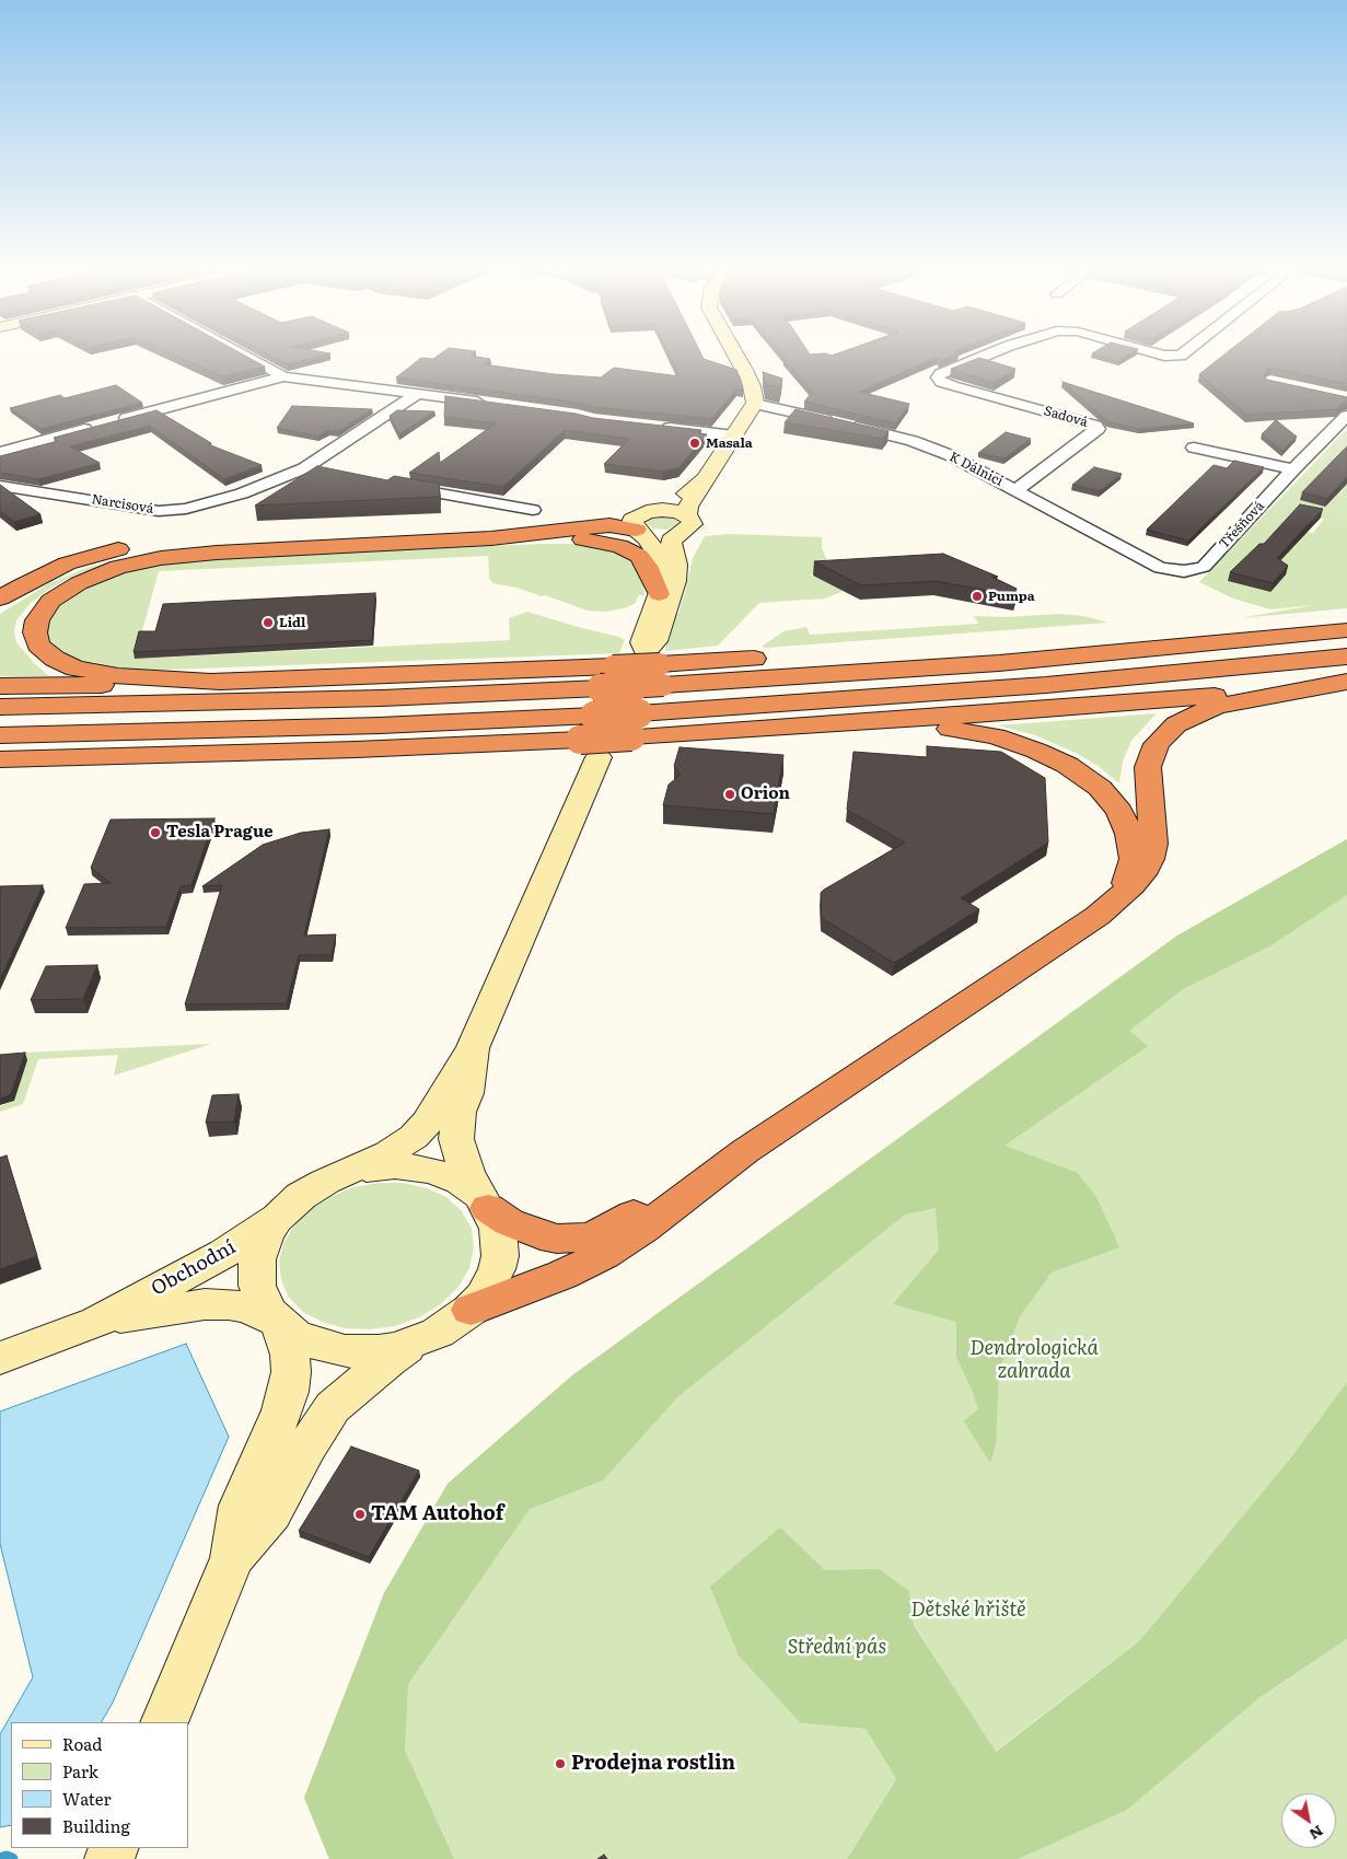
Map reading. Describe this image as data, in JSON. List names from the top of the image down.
{
  "streets": {
    "street": [
      "Sadová",
      "K Dálnici",
      "Narcisová",
      "Třešňová",
      "Obchodní"
    ]
  },
  "crossings": [
    ["Sadová", "K Dálnici"],
    ["K Dálnici", "Třešňová"]
  ],
  "parks": ["Dendrologická zahrada", "Dětské hřiště", "Střední pás"],
  "places": [
    "Masala",
    "Pumpa",
    "Lidl",
    "Orion",
    "Tesla Prague",
    "TAM Autohof",
    "Prodejna rostlin"
  ],
  "legend": [
    "Road",
    "Park",
    "Water",
    "Building"
  ],
  "north": "bottom right"
}
